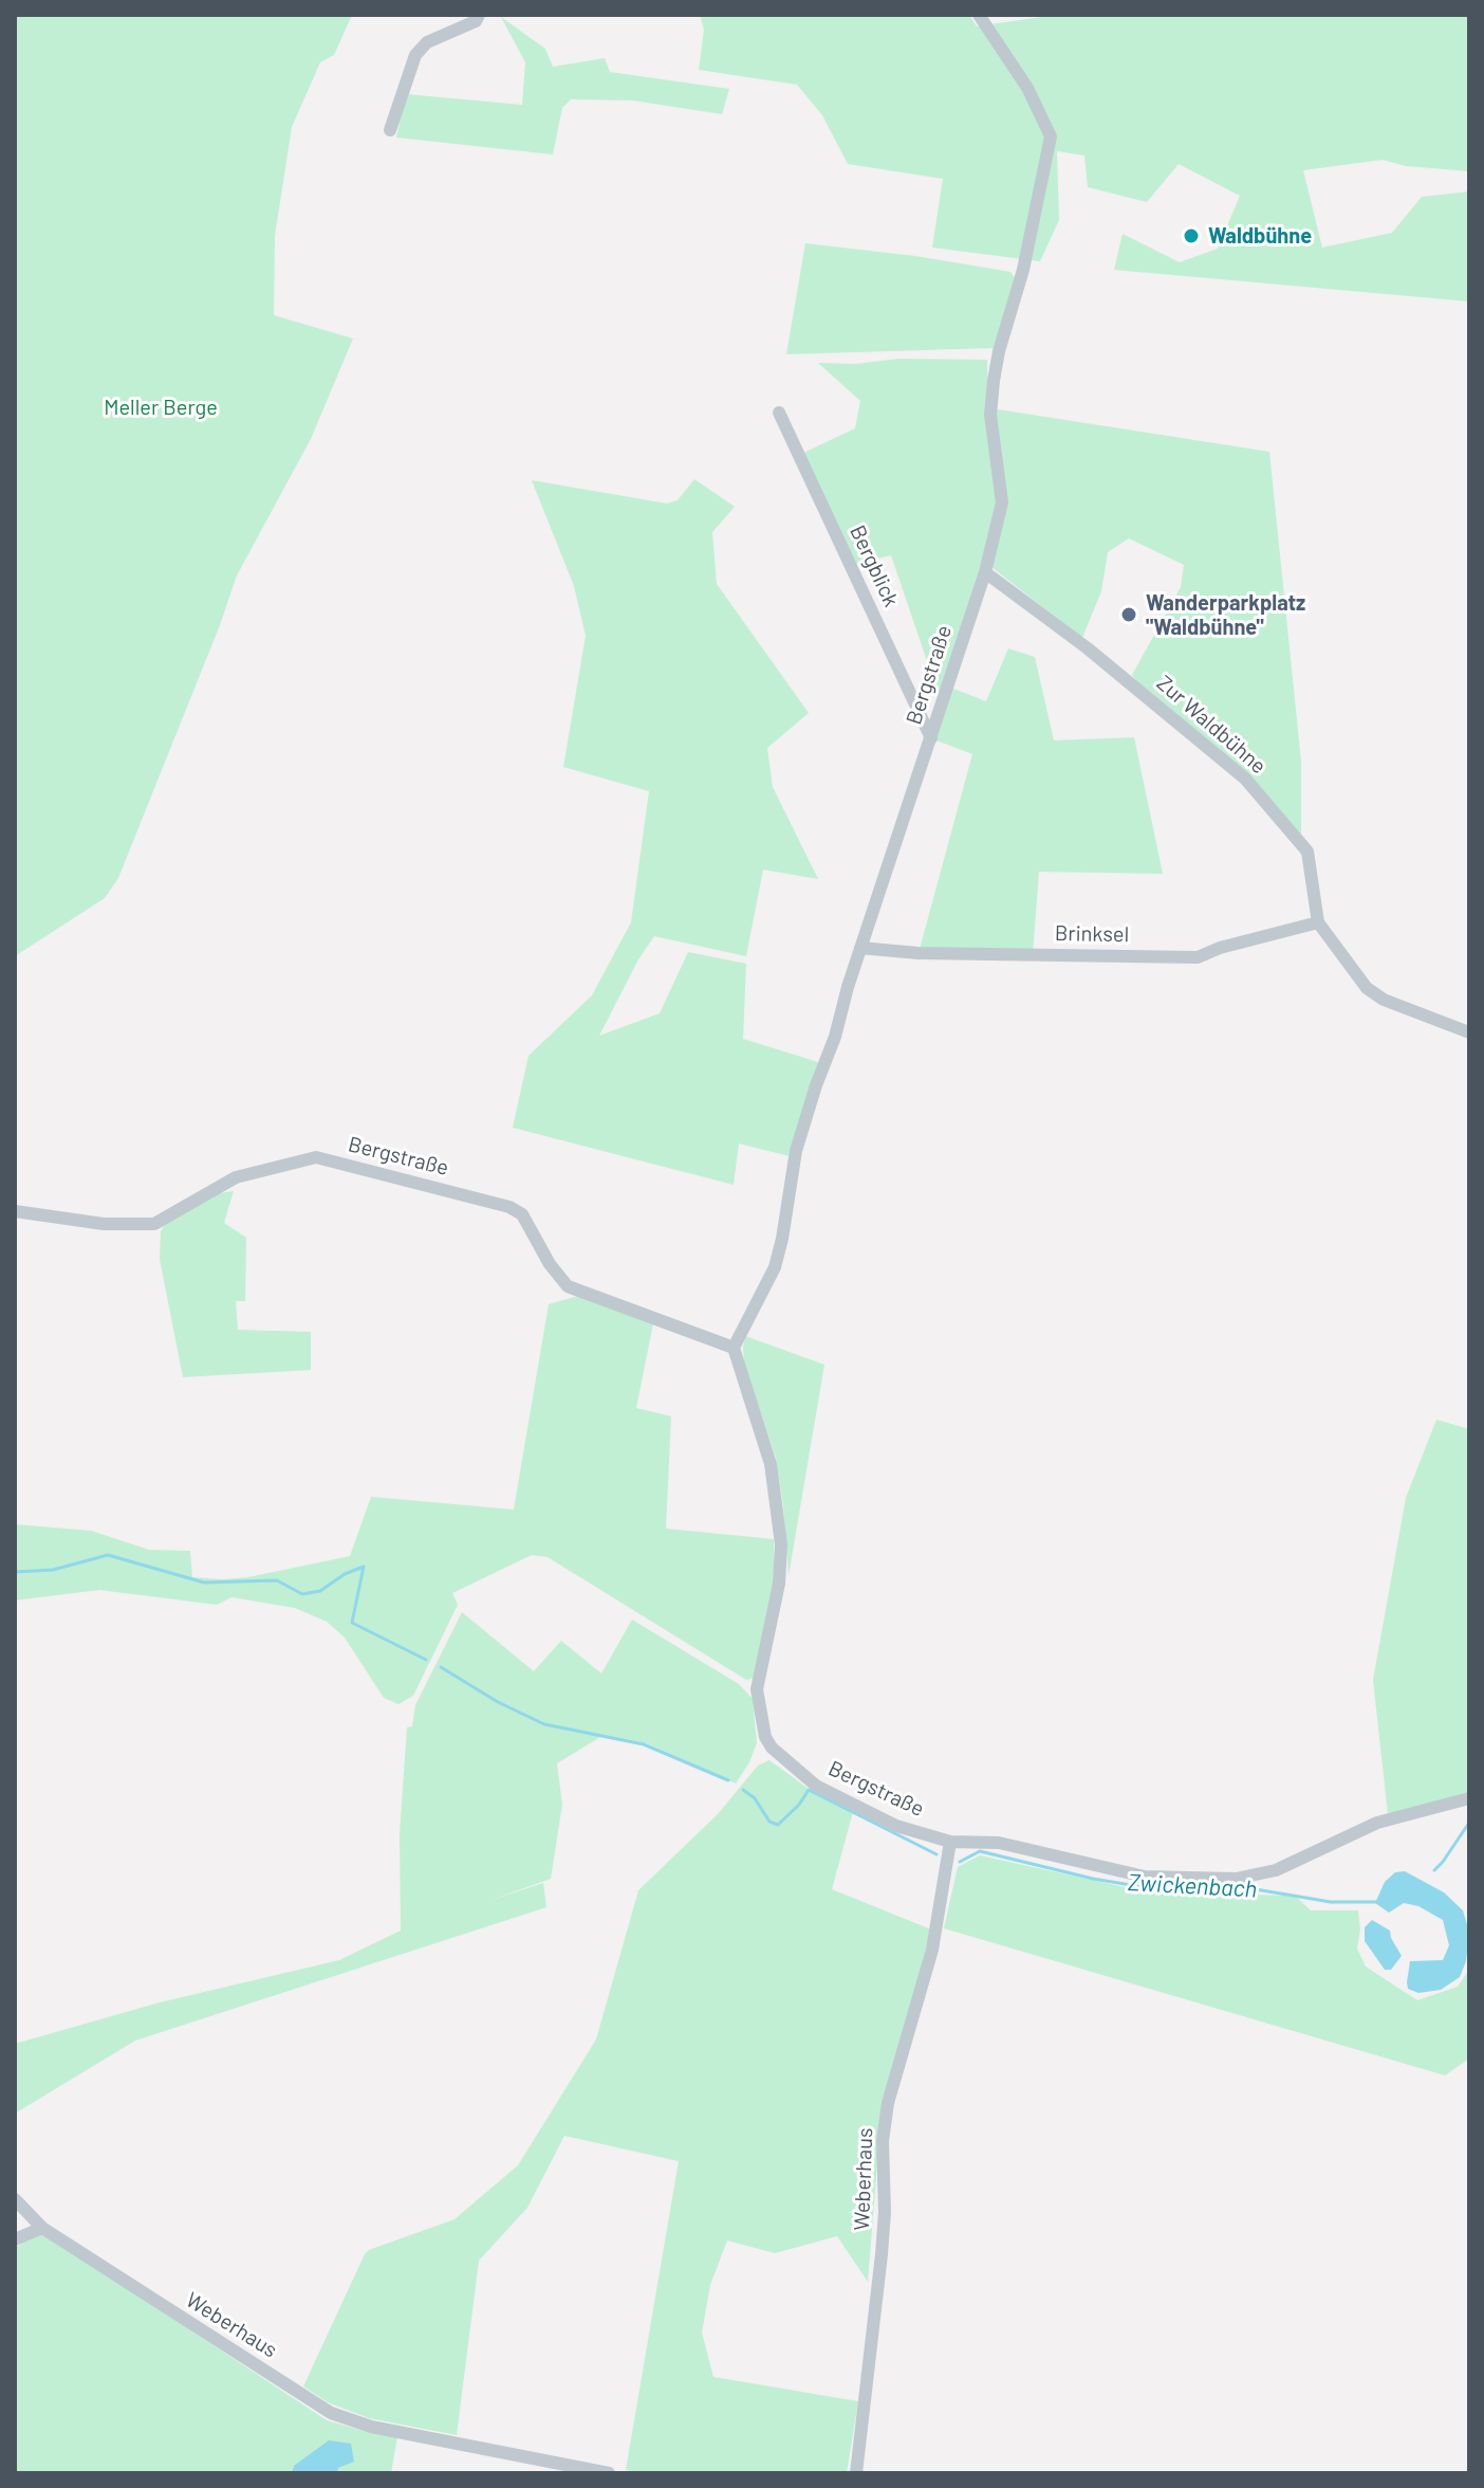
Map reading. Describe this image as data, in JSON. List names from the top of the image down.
{
  "streets": {
    "street": [
      "Bergblick",
      "Bergstraße",
      "Zur Waldbühne",
      "Brinksel",
      "Weberhaus"
    ]
  },
  "crossings": [
    ["Bergblick", "Bergstraße"],
    ["Bergstraße", "Zur Waldbühne"],
    ["Bergstraße", "Brinksel"],
    ["Bergstraße", "Weberhaus"],
    ["Zur Waldbühne", "Brinksel"]
  ],
  "water": ["Zwickenbach"],
  "parks": ["Meller Berge"],
  "places": ["Waldbühne", "Wanderparkplatz \"Waldbühne\""]
}
